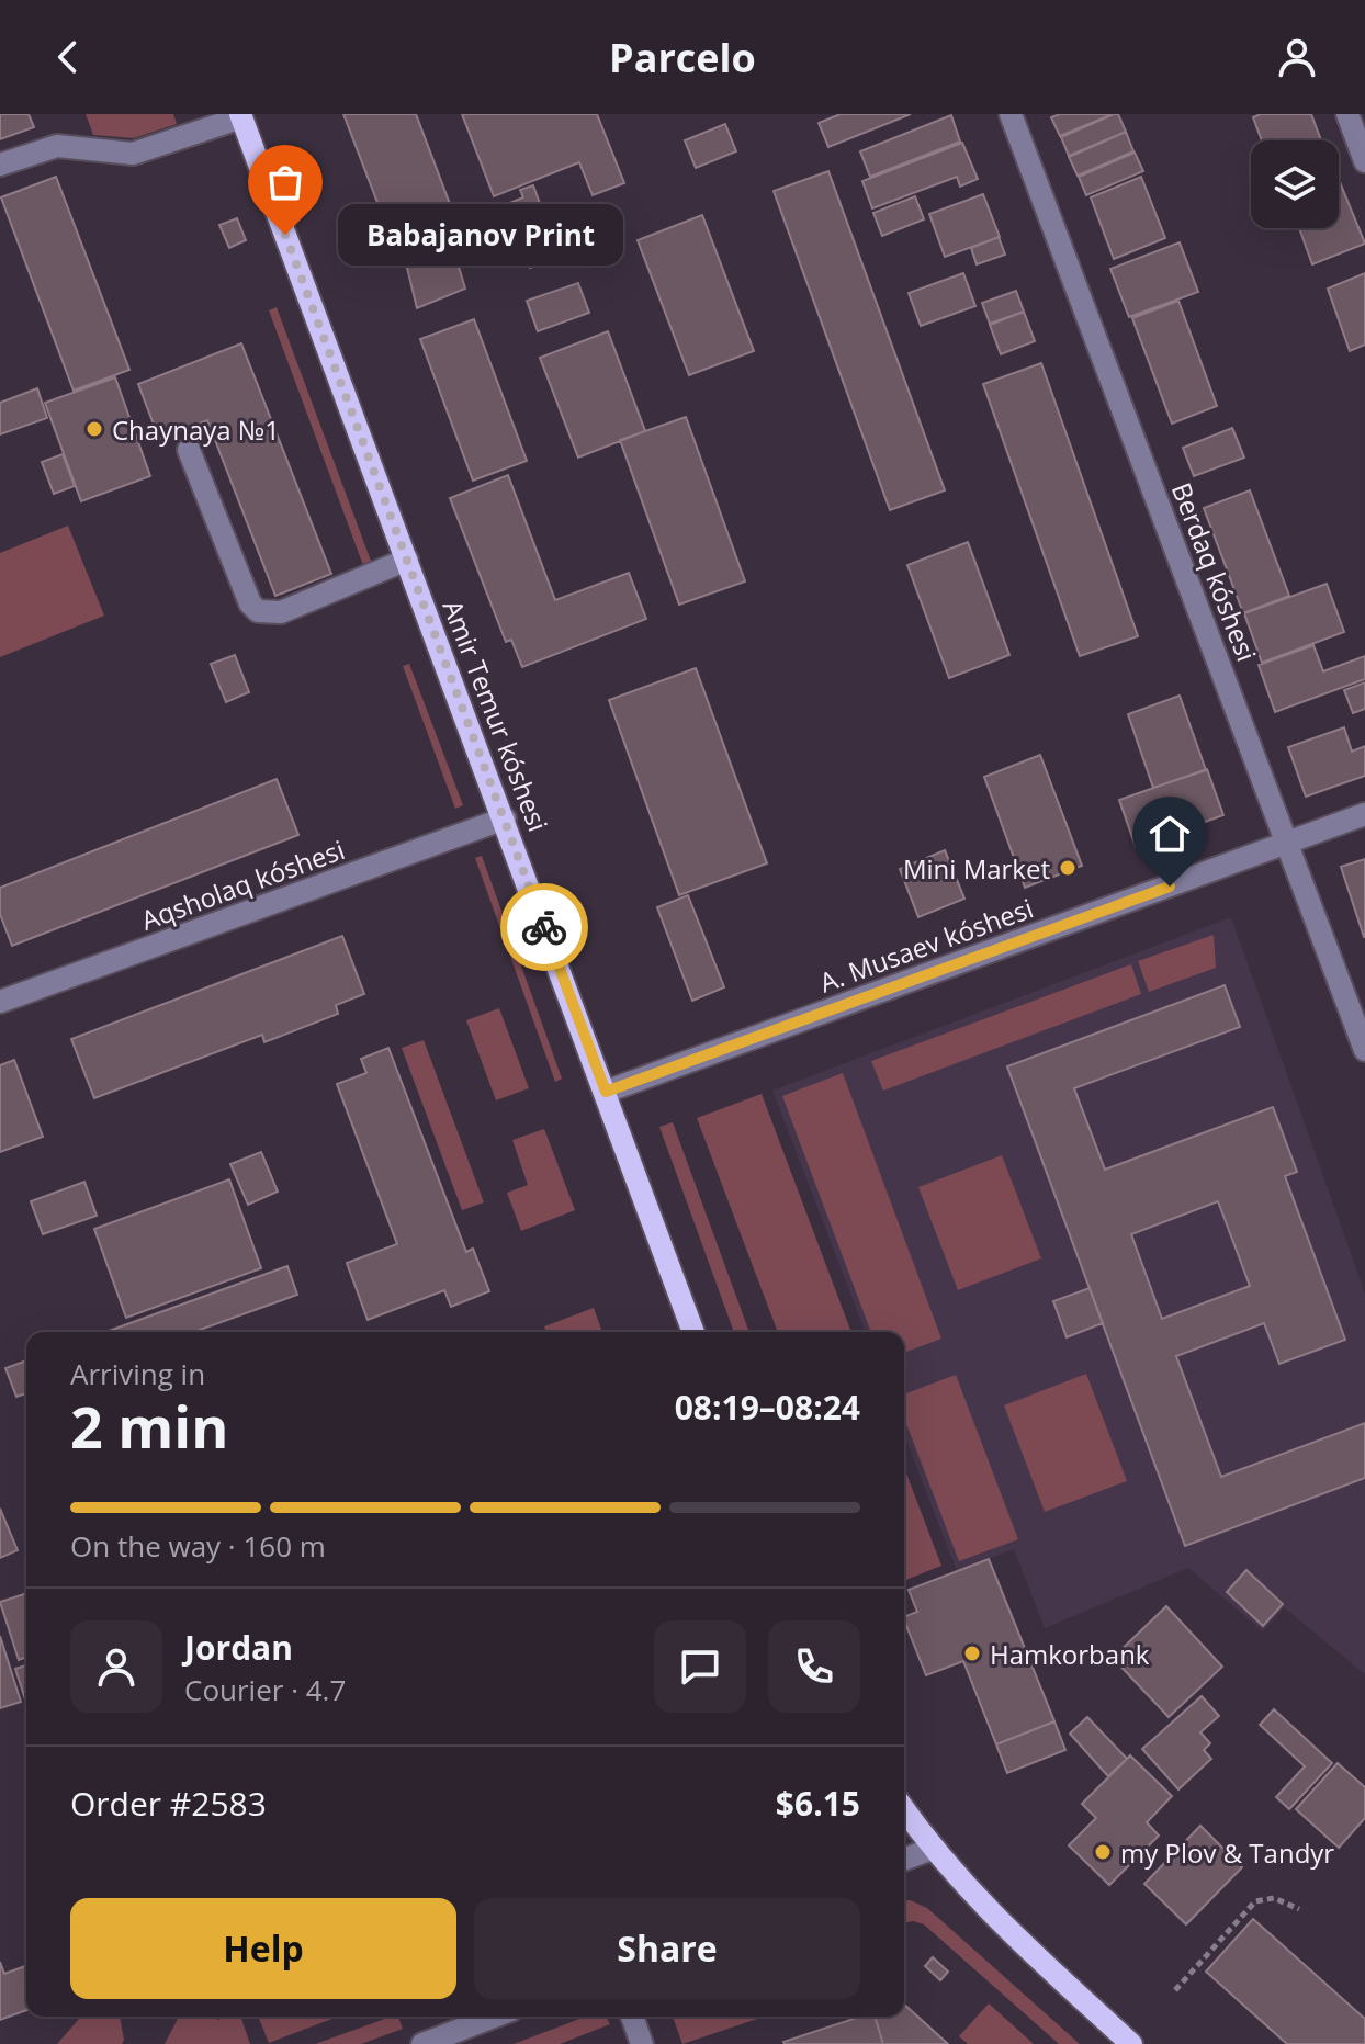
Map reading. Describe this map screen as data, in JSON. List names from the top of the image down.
{
  "streets": {
    "main road": ["Amir Temur kóshesi"],
    "street": ["Berdaq kóshesi", "Aqsholaq kóshesi", "A. Musaev kóshesi"]
  },
  "crossings": [
    ["Berdaq kóshesi", "A. Musaev kóshesi"],
    ["Amir Temur kóshesi", "Aqsholaq kóshesi"],
    ["Amir Temur kóshesi", "A. Musaev kóshesi"]
  ],
  "places": [
    "Babajanov Print",
    "Chaynaya №1",
    "Mini Market",
    "Hamkorbank",
    "my Plov & Tandyr"
  ],
  "page": {
    "header": "Parcelo",
    "bubble": "Babajanov Print",
    "heading": ["2 min", "Arriving in", "08:19–08:24"],
    "panel": [
      "Jordan",
      "Courier · 4.7",
      "Order #2583",
      "$6.15"
    ],
    "bar": "On the way · 160 m",
    "buttons": ["Help", "Share"]
  }
}
